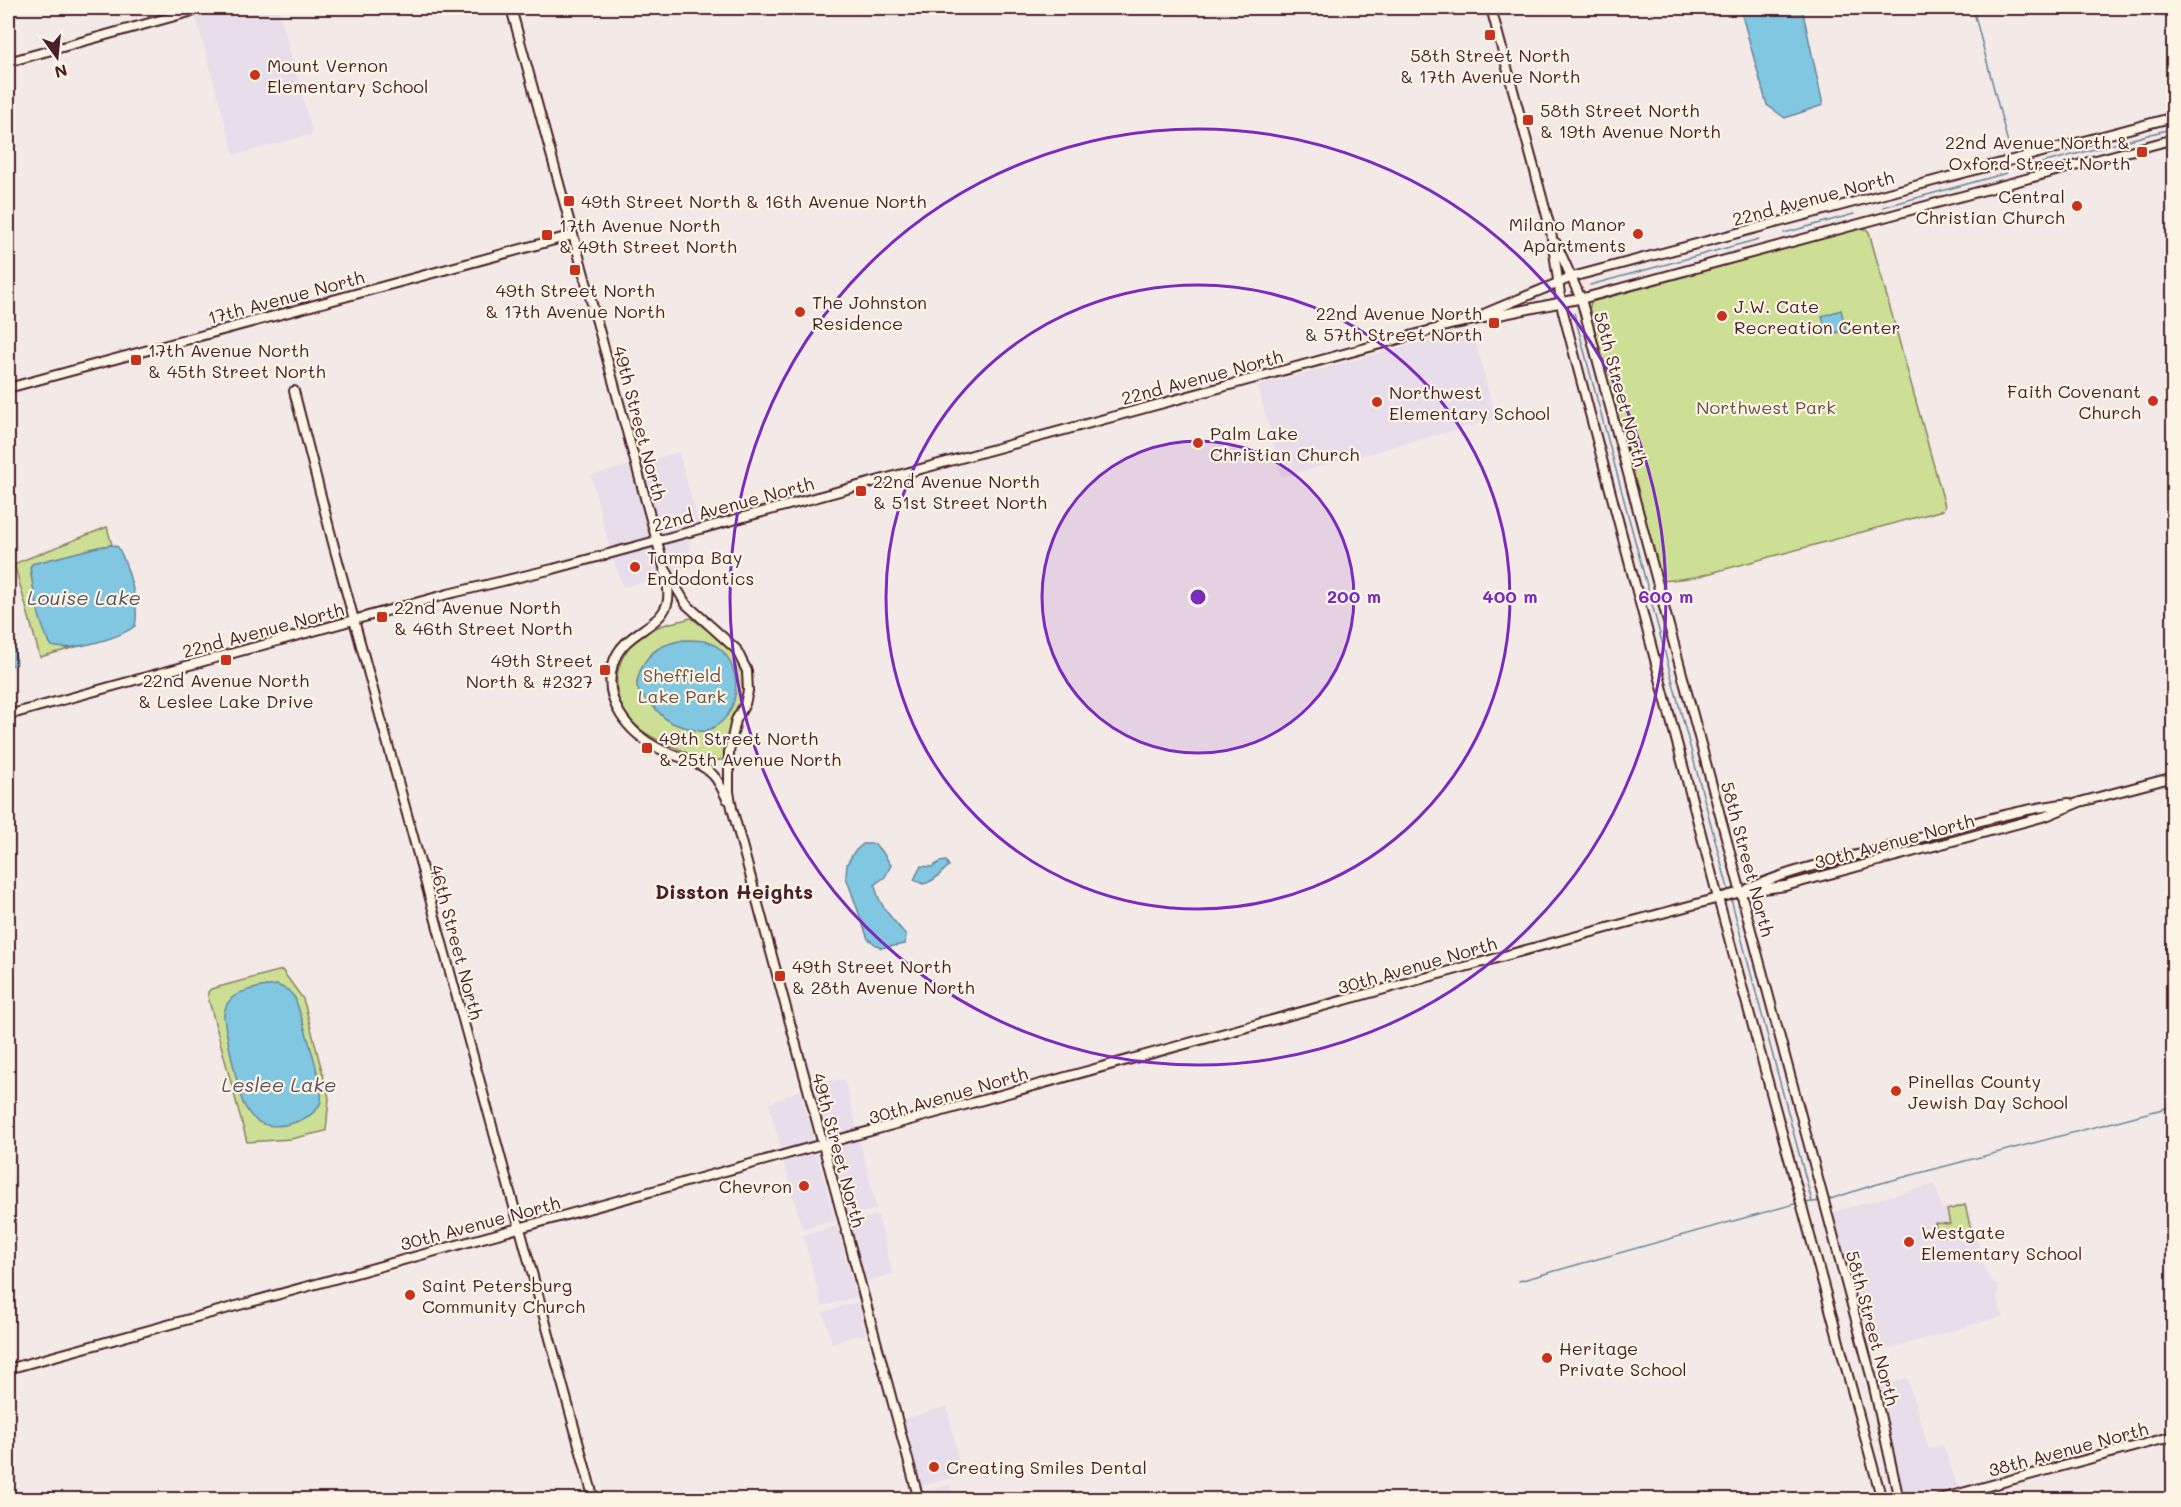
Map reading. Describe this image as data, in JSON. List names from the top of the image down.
{
  "streets": {
    "street": [
      "22nd Avenue North",
      "17th Avenue North",
      "58th Street North",
      "49th Street North",
      "30th Avenue North",
      "46th Street North",
      "38th Avenue North"
    ]
  },
  "crossings": [
    ["22nd Avenue North", "58th Street North"],
    ["22nd Avenue North", "49th Street North"],
    ["22nd Avenue North", "46th Street North"],
    ["17th Avenue North", "49th Street North"],
    ["58th Street North", "30th Avenue North"],
    ["49th Street North", "30th Avenue North"],
    ["30th Avenue North", "46th Street North"]
  ],
  "districts": ["Disston Heights"],
  "water": ["Louise Lake", "Leslee Lake"],
  "parks": ["Northwest Park", "Sheffield Lake Park"],
  "places": {
    "transit": [
      "58th Street North & 17th Avenue North",
      "58th Street North & 19th Avenue North",
      "22nd Avenue North & Oxford Street North",
      "49th Street North & 16th Avenue North",
      "17th Avenue North & 49th Street North",
      "49th Street North & 17th Avenue North",
      "22nd Avenue North & 57th Street North",
      "17th Avenue North & 45th Street North",
      "22nd Avenue North & 51st Street North",
      "22nd Avenue North & 46th Street North",
      "22nd Avenue North & Leslee Lake Drive",
      "49th Street North & #2327",
      "49th Street North & 25th Avenue North",
      "49th Street North & 28th Avenue North"
    ],
    "other": [
      "Mount Vernon Elementary School",
      "Central Christian Church",
      "Milano Manor Apartments",
      "The Johnston Residence",
      "J.W. Cate Recreation Center",
      "Faith Covenant Church",
      "Northwest Elementary School",
      "Palm Lake Christian Church",
      "Tampa Bay Endodontics",
      "Pinellas County Jewish Day School",
      "Chevron",
      "Westgate Elementary School",
      "Saint Petersburg Community Church",
      "Heritage Private School",
      "Creating Smiles Dental"
    ]
  },
  "north": "bottom",
  "rings": ["200 m", "400 m", "600 m"]
}
